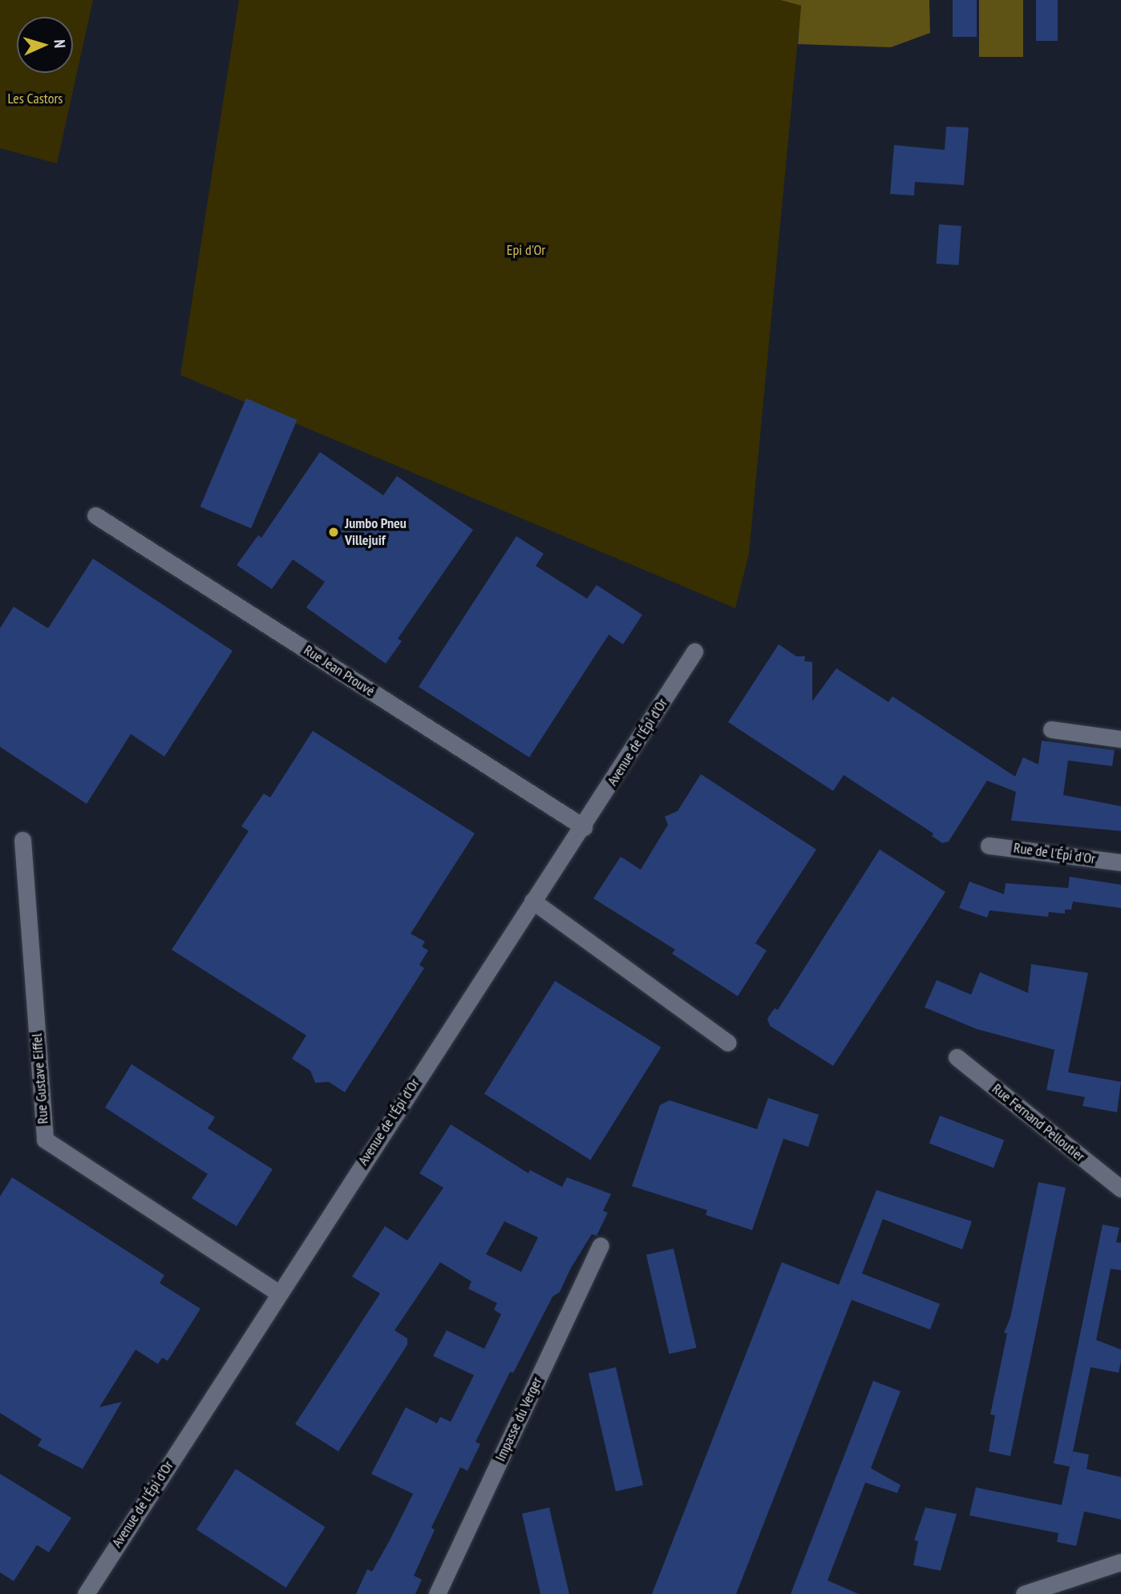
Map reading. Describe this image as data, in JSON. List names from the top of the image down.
{
  "streets": {
    "street": [
      "Rue Jean Prouvé",
      "Avenue de l'Épi d'Or",
      "Rue de l'Épi d'Or",
      "Rue Gustave Eiffel",
      "Rue Fernand Pelloutier",
      "Impasse du Verger"
    ]
  },
  "crossings": [
    ["Rue Jean Prouvé", "Avenue de l'Épi d'Or"],
    ["Avenue de l'Épi d'Or", "Rue Gustave Eiffel"]
  ],
  "parks": ["Les Castors", "Epi d'Or"],
  "places": ["Jumbo Pneu Villejuif"],
  "north": "right"
}
